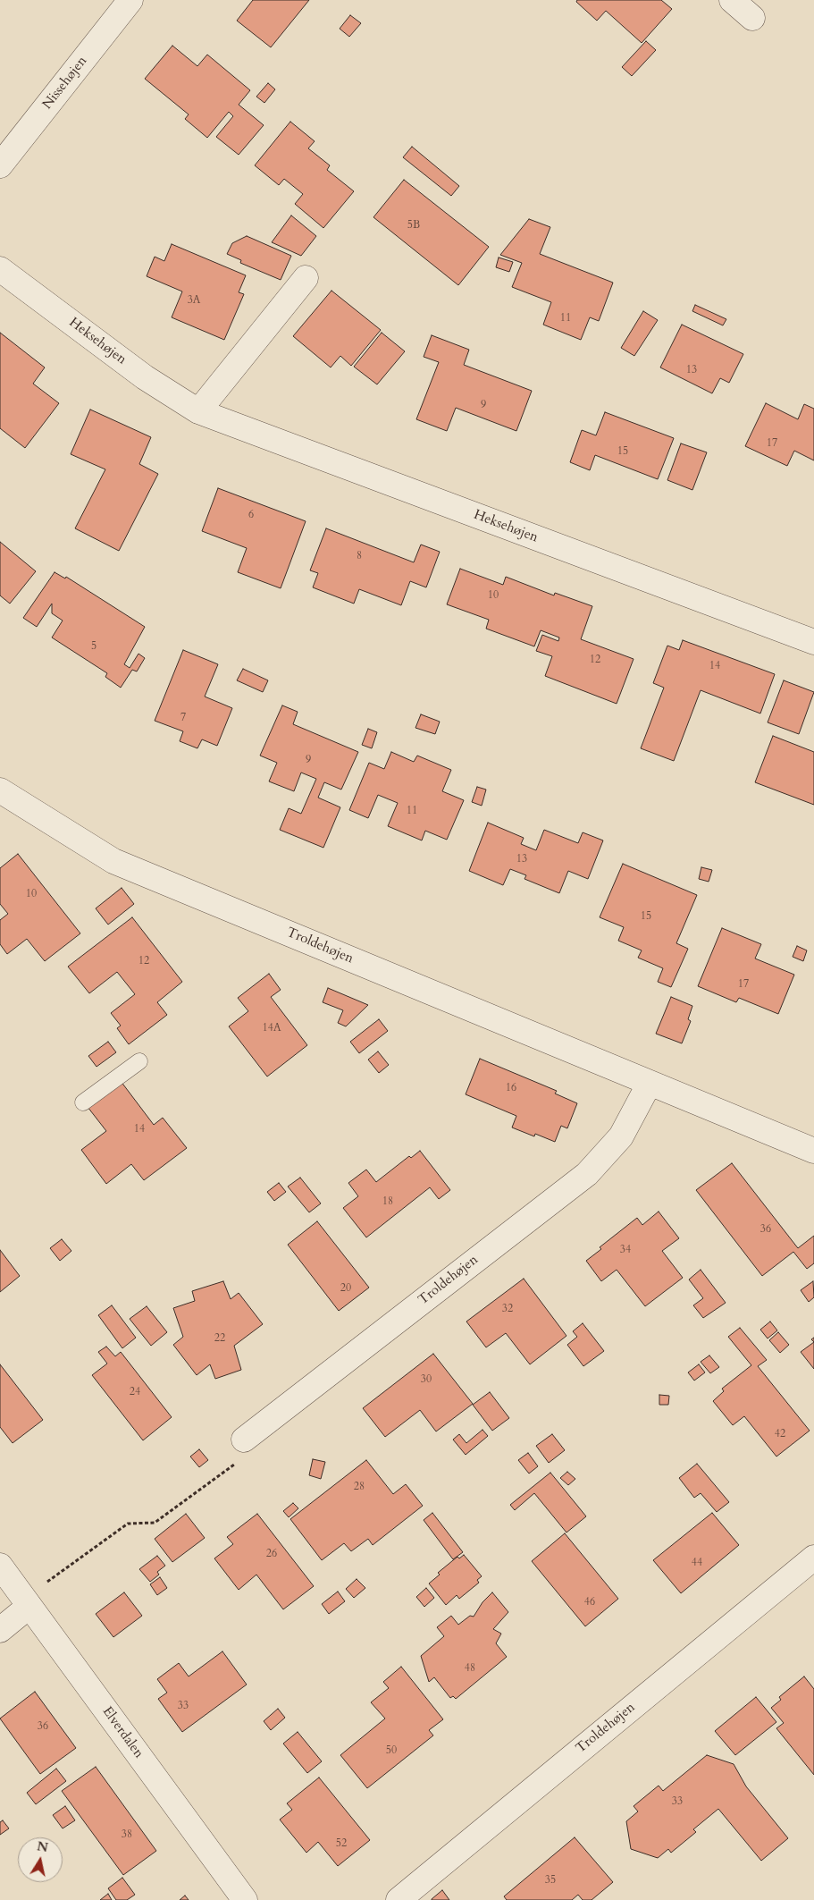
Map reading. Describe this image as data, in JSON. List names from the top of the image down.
{
  "streets": {
    "street": [
      "Nissehøjen",
      "Heksehøjen",
      "Troldehøjen",
      "Elverdalen"
    ]
  },
  "house_numbers": [
    "5B",
    "3A",
    "11",
    "13",
    "9",
    "17",
    "15",
    "6",
    "8",
    "10",
    "5",
    "12",
    "14",
    "7",
    "9",
    "11",
    "13",
    "10",
    "15",
    "12",
    "17",
    "14A",
    "16",
    "14",
    "18",
    "36",
    "34",
    "20",
    "32",
    "22",
    "30",
    "24",
    "42",
    "28",
    "26",
    "44",
    "46",
    "48",
    "33",
    "36",
    "50",
    "33",
    "38",
    "52",
    "35"
  ],
  "north": "top"
}
